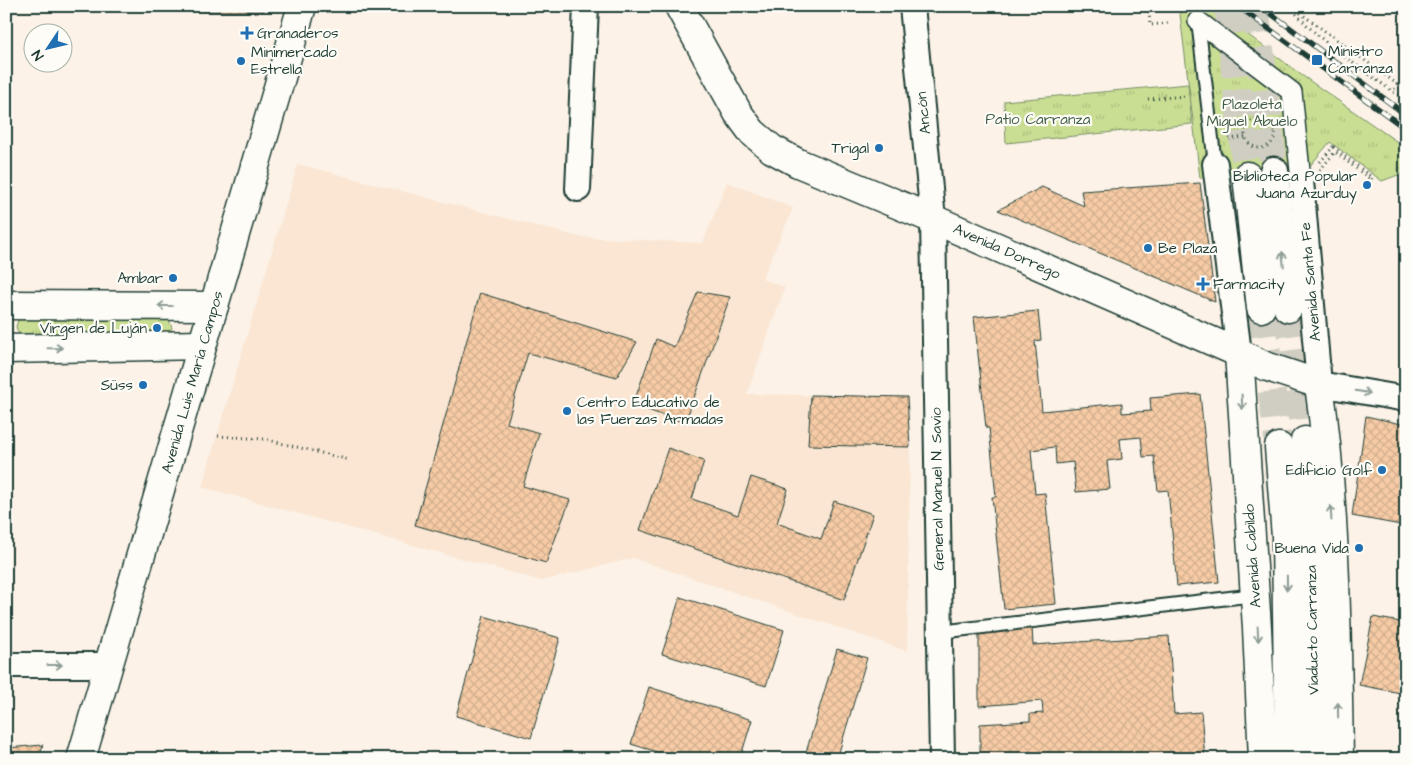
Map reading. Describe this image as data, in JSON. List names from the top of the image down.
{
  "streets": {
    "street": [
      "Ancón",
      "Avenida Dorrego",
      "Avenida Santa Fe",
      "Avenida Luis María Campos",
      "General Manuel N. Savio",
      "Avenida Cabildo",
      "Viaducto Carranza"
    ]
  },
  "crossings": [
    ["Ancón", "Avenida Dorrego"],
    ["Ancón", "General Manuel N. Savio"],
    ["Avenida Dorrego", "Avenida Santa Fe"],
    ["Avenida Dorrego", "General Manuel N. Savio"],
    ["Avenida Dorrego", "Avenida Cabildo"]
  ],
  "parks": ["Plazoleta Miguel Abuelo", "Patio Carranza"],
  "places": {
    "health": ["Granaderos", "Farmacity"],
    "transit": ["Ministro Carranza"],
    "other": [
      "Minimercado Estrella",
      "Trigal",
      "Biblioteca Popular Juana Azurduy",
      "Be Plaza",
      "Ambar",
      "Virgen de Luján",
      "Süss",
      "Centro Educativo de las Fuerzas Armadas",
      "Edificio Golf",
      "Buena Vida"
    ]
  },
  "north": "bottom left"
}
